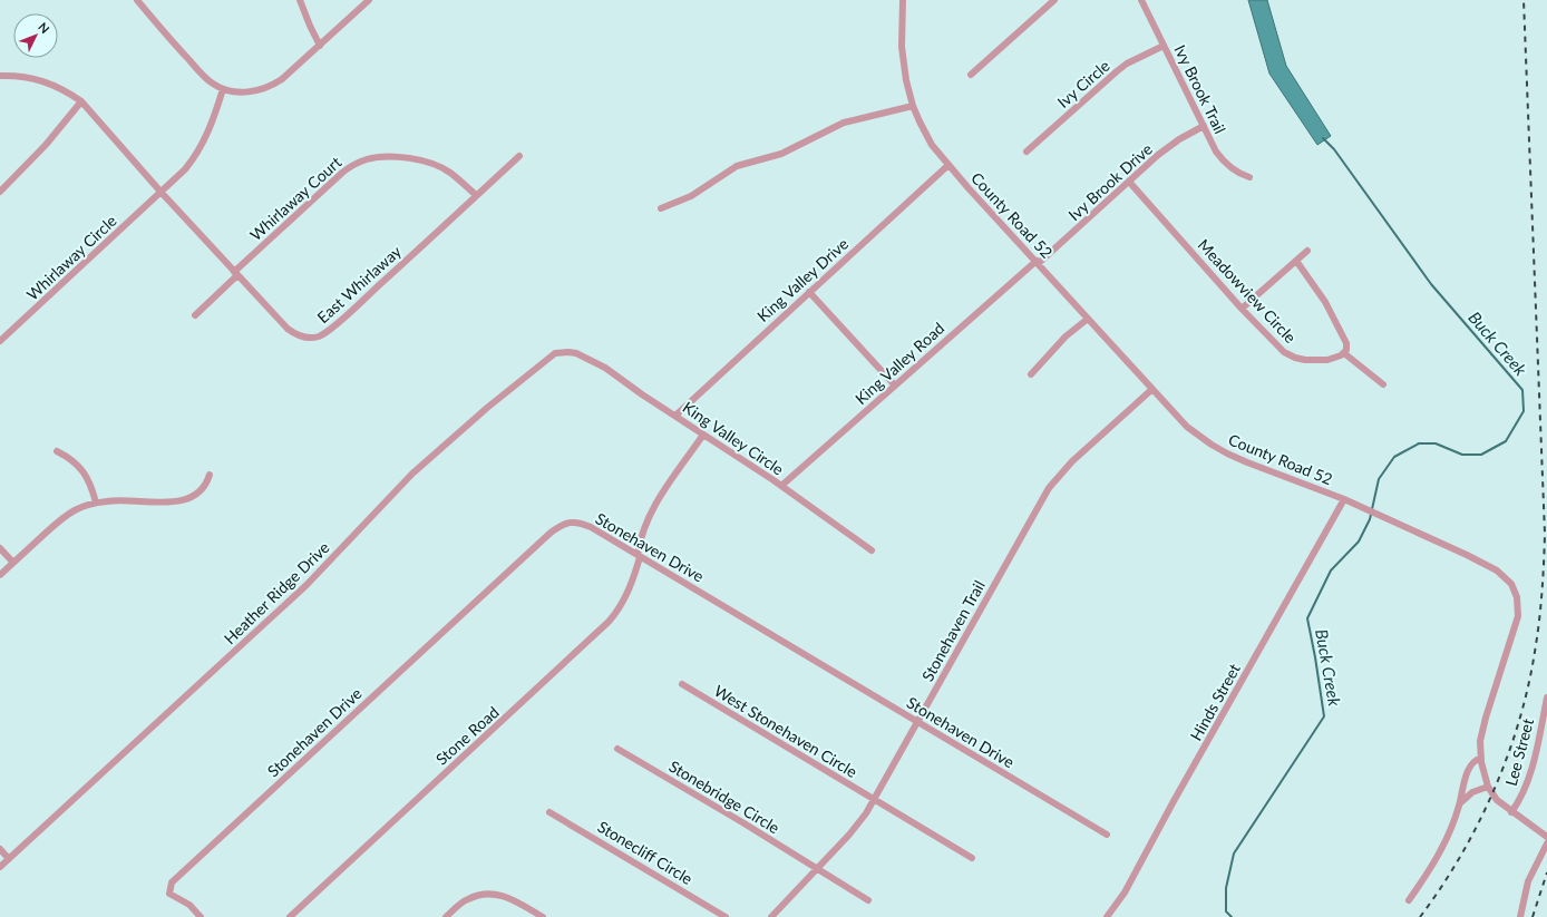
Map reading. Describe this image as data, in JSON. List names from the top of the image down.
{
  "streets": {
    "street": [
      "Ivy Circle",
      "Ivy Brook Trail",
      "Ivy Brook Drive",
      "Whirlaway Court",
      "County Road 52",
      "Whirlaway Circle",
      "King Valley Drive",
      "East Whirlaway",
      "Meadowview Circle",
      "King Valley Road",
      "King Valley Circle",
      "Stonehaven Drive",
      "Heather Ridge Drive",
      "Stonehaven Trail",
      "Hinds Street",
      "West Stonehaven Circle",
      "Stone Road",
      "Lee Street",
      "Stonebridge Circle",
      "Stonecliff Circle"
    ]
  },
  "crossings": [
    ["Ivy Circle", "Ivy Brook Trail"],
    ["Ivy Brook Trail", "Ivy Brook Drive"],
    ["Ivy Brook Drive", "County Road 52"],
    ["Ivy Brook Drive", "Meadowview Circle"],
    ["Ivy Brook Drive", "King Valley Road"],
    ["Whirlaway Court", "East Whirlaway"],
    ["County Road 52", "King Valley Drive"],
    ["County Road 52", "King Valley Road"],
    ["County Road 52", "Stonehaven Trail"],
    ["County Road 52", "Hinds Street"],
    ["County Road 52", "Lee Street"],
    ["Whirlaway Circle", "East Whirlaway"],
    ["King Valley Drive", "King Valley Circle"],
    ["King Valley Road", "King Valley Circle"],
    ["King Valley Circle", "Heather Ridge Drive"],
    ["King Valley Circle", "Stone Road"],
    ["Stonehaven Drive", "Stonehaven Trail"],
    ["Stonehaven Drive", "Stone Road"],
    ["Stonehaven Trail", "West Stonehaven Circle"],
    ["Stonehaven Trail", "Stonebridge Circle"]
  ],
  "water": ["Buck Creek"],
  "north": "top right"
}
